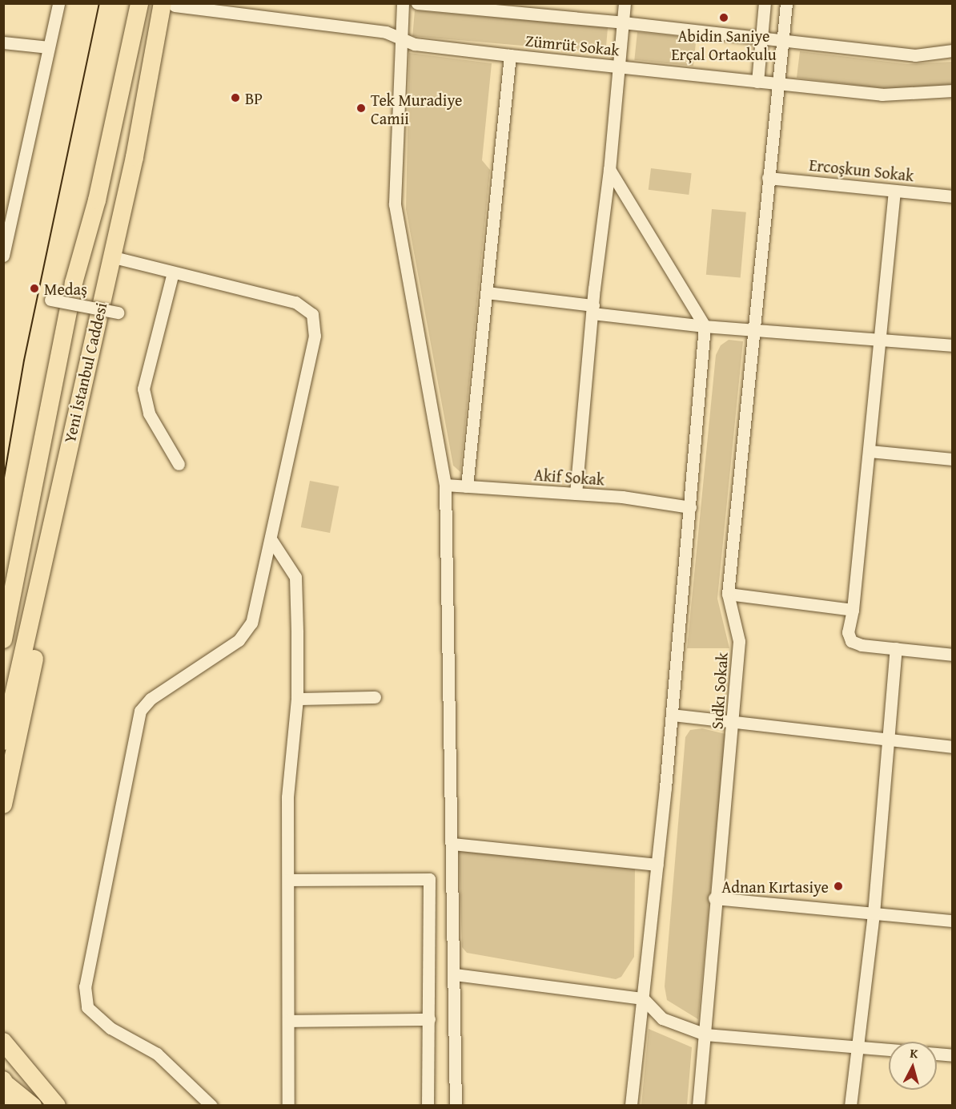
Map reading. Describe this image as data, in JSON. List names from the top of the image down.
{
  "streets": {
    "highway": ["Yeni İstanbul Caddesi"],
    "street": [
      "Zümrüt Sokak",
      "Ercoşkun Sokak",
      "Akif Sokak",
      "Sıdkı Sokak"
    ]
  },
  "crossings": [
    ["Zümrüt Sokak", "Yeni İstanbul Caddesi"],
    ["Zümrüt Sokak", "Sıdkı Sokak"],
    ["Ercoşkun Sokak", "Sıdkı Sokak"]
  ],
  "places": [
    "Abidin Saniye Erçal Ortaokulu",
    "BP",
    "Tek Muradiye Camii",
    "Medaş",
    "Adnan Kırtasiye"
  ],
  "north": "top"
}
